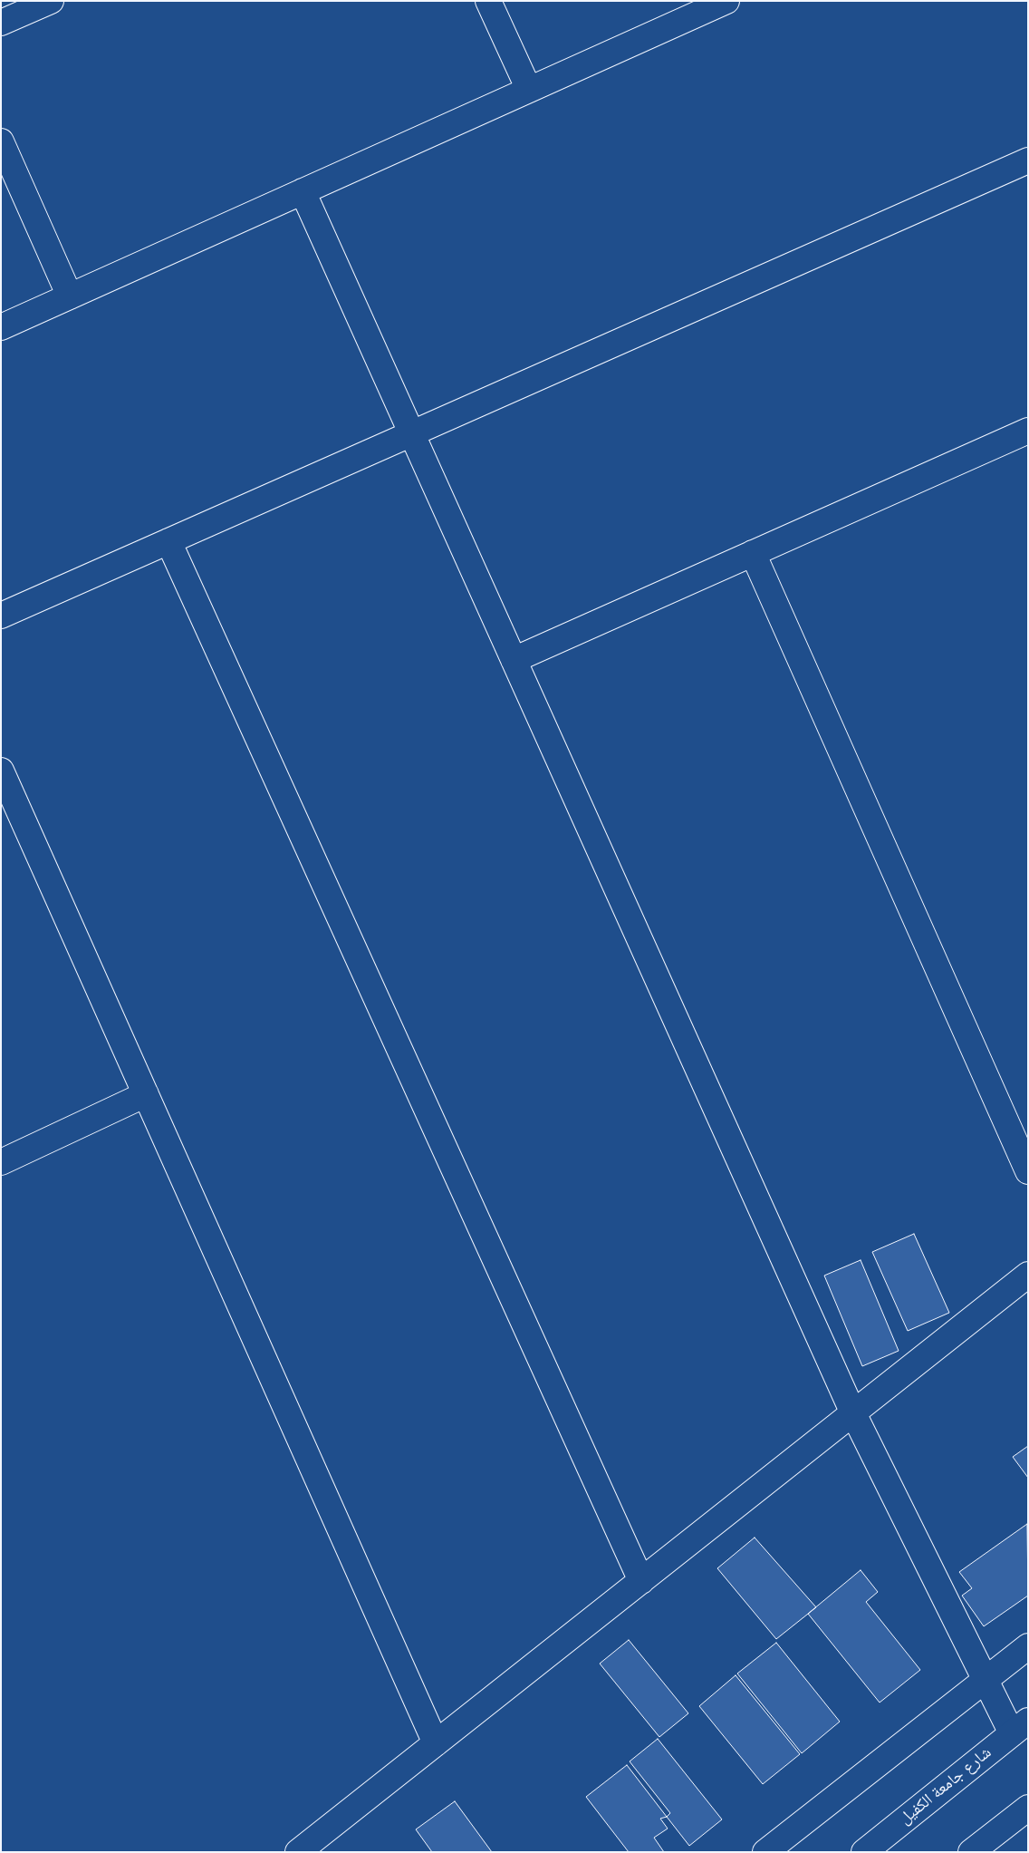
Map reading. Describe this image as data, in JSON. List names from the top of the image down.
{
  "streets": {
    "street": ["شارع جامعة الكفيل"]
  }
}
